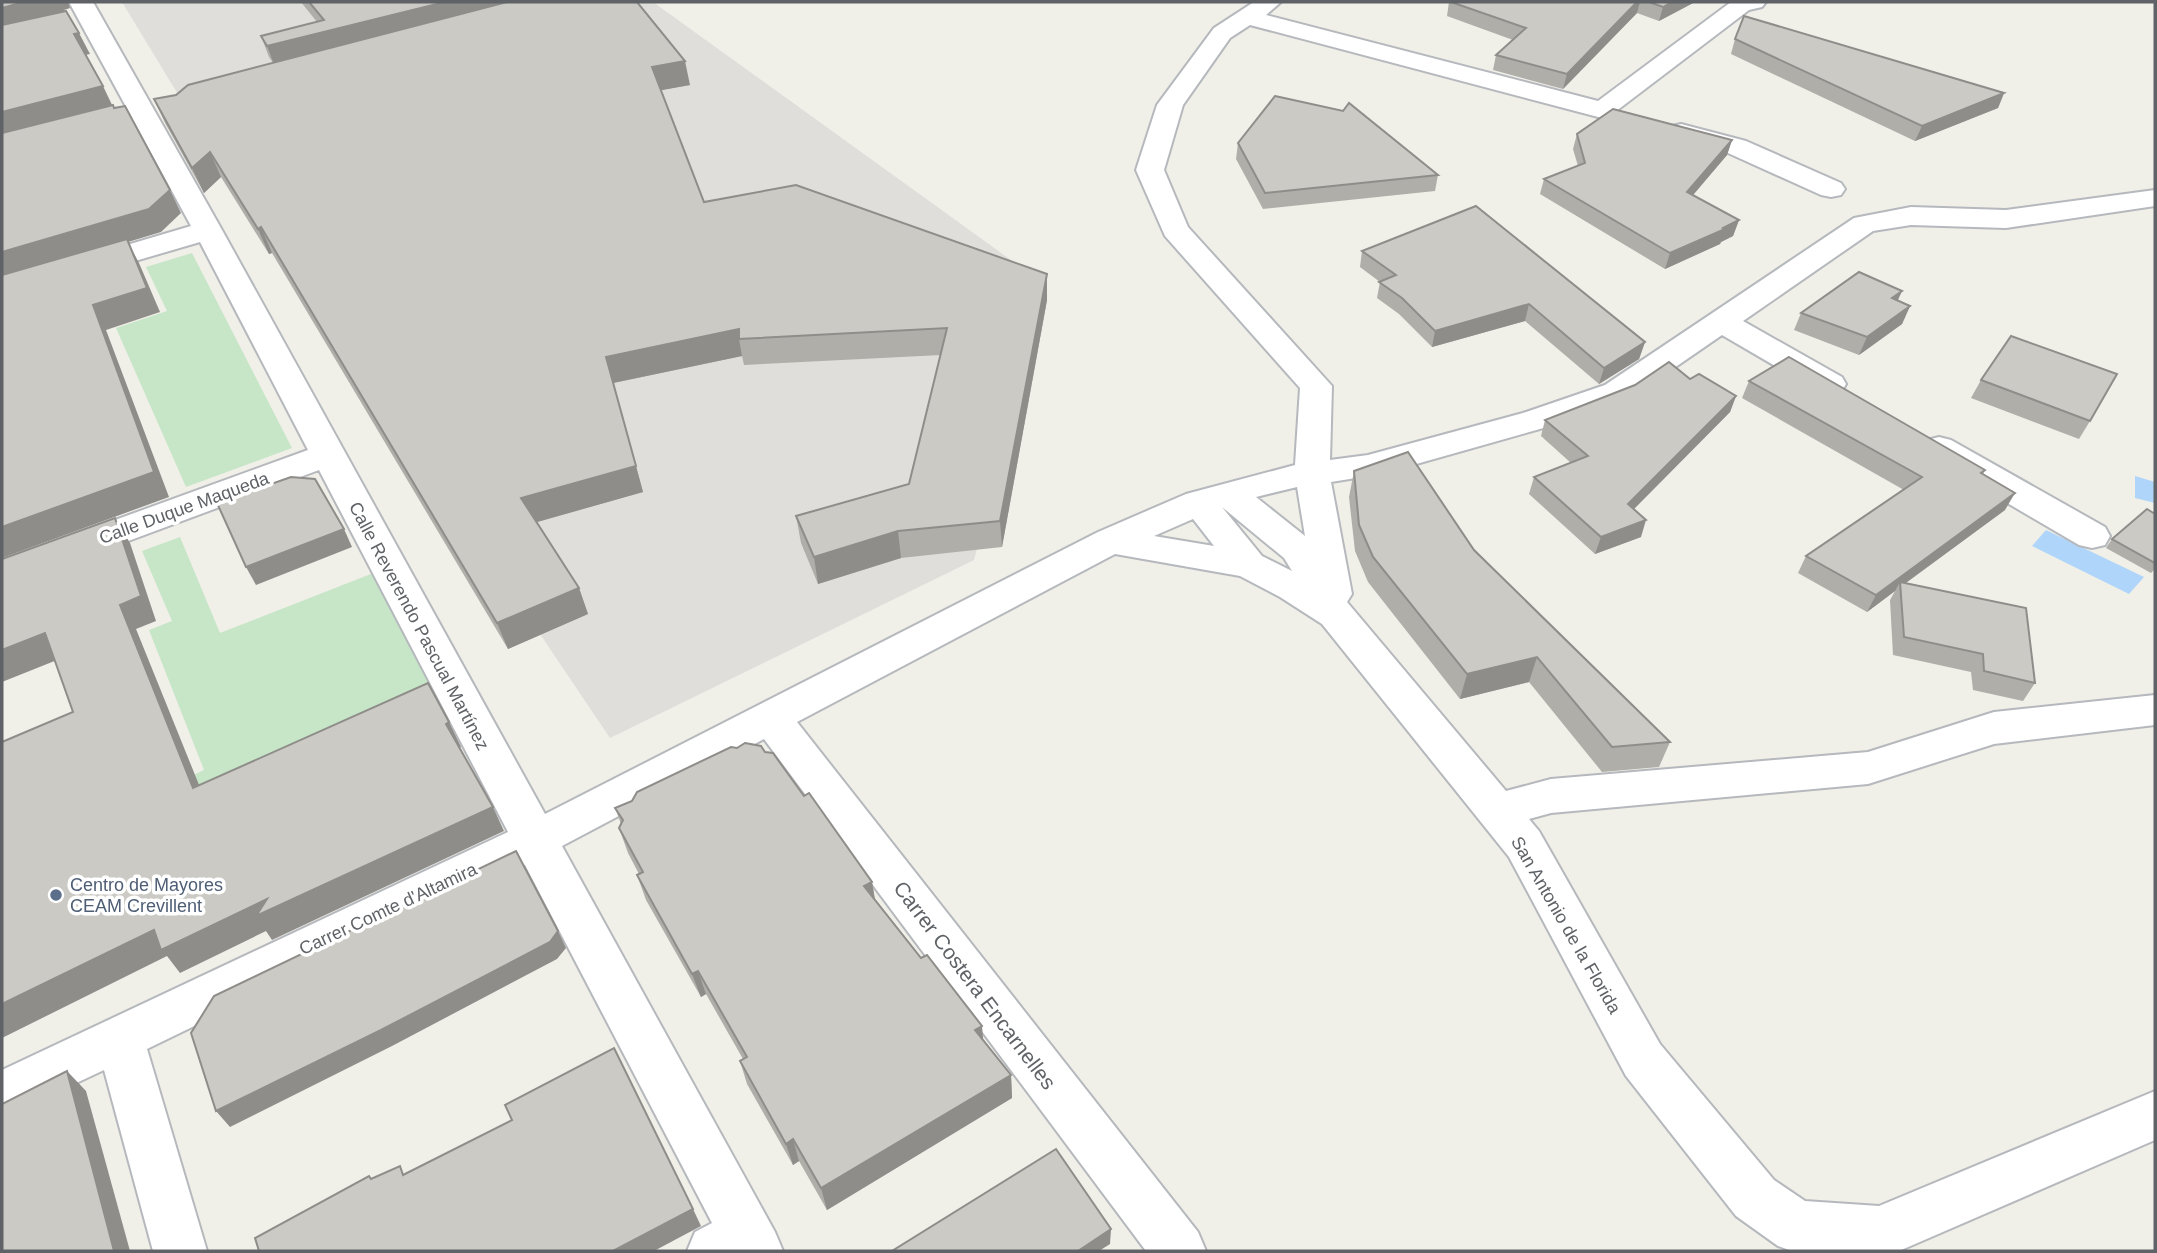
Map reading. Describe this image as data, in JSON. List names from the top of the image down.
{
  "streets": {
    "street": [
      "Calle Duque Maqueda",
      "Calle Reverendo Pascual Martínez",
      "Carrer Comte d'Altamira",
      "San Antonio de la Florida",
      "Carrer Costera Encarnelles"
    ]
  },
  "crossings": [
    ["Calle Duque Maqueda", "Calle Reverendo Pascual Martínez"],
    ["Calle Reverendo Pascual Martínez", "Carrer Comte d'Altamira"],
    ["Carrer Comte d'Altamira", "Carrer Costera Encarnelles"]
  ],
  "places": ["Centro de Mayores CEAM Crevillent"]
}
